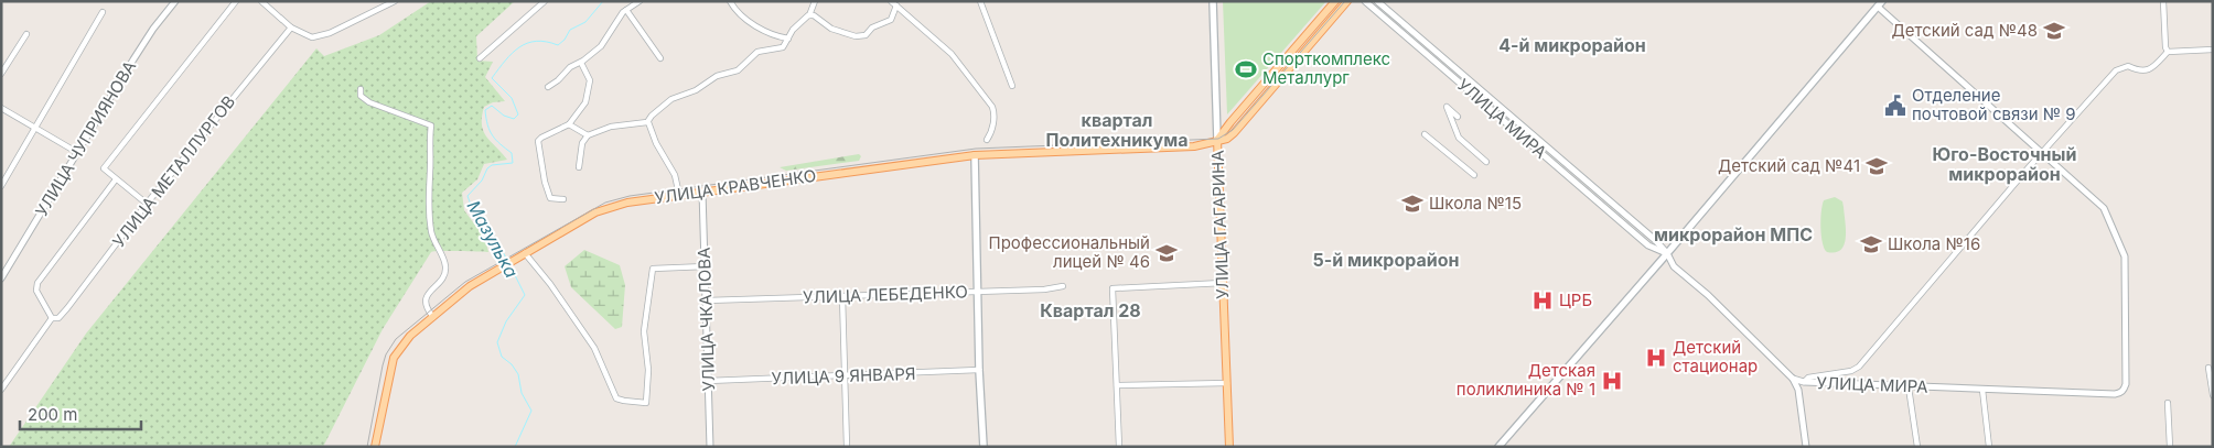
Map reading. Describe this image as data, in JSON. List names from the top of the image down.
{
  "streets": {
    "main road": ["УЛИЦА КРАВЧЕНКО", "УЛИЦА ГАГАРИНА"],
    "street": [
      "УЛИЦА МИРА",
      "УЛИЦА ЧУПРИЯНОВА",
      "УЛИЦА МЕТАЛЛУРГОВ",
      "УЛИЦА ЛЕБЕДЕНКО",
      "УЛИЦА ЧКАЛОВА",
      "УЛИЦА 9 ЯНВАРЯ"
    ]
  },
  "crossings": [
    ["УЛИЦА КРАВЧЕНКО", "УЛИЦА ГАГАРИНА"],
    ["УЛИЦА КРАВЧЕНКО", "УЛИЦА ЧКАЛОВА"],
    ["УЛИЦА ЛЕБЕДЕНКО", "УЛИЦА ЧКАЛОВА"],
    ["УЛИЦА ЧКАЛОВА", "УЛИЦА 9 ЯНВАРЯ"]
  ],
  "districts": [
    "4-й микрорайон",
    "квартал Политехникума",
    "Юго-Восточный микрорайон",
    "микрорайон МПС",
    "5-й микрорайон",
    "Квартал 28"
  ],
  "water": ["Мазулька"],
  "places": {
    "school or university": [
      "Детский сад №48",
      "Детский сад №41",
      "Школа №15",
      "Школа №16",
      "Профессиональный лицей № 46"
    ],
    "sports": ["Спорткомплекс Металлург"],
    "public building": ["Отделение почтовой связи № 9"],
    "hospital": ["ЦРБ", "Детский стационар", "Детская поликлиника № 1"]
  },
  "scale_bar": "200 m"
}
